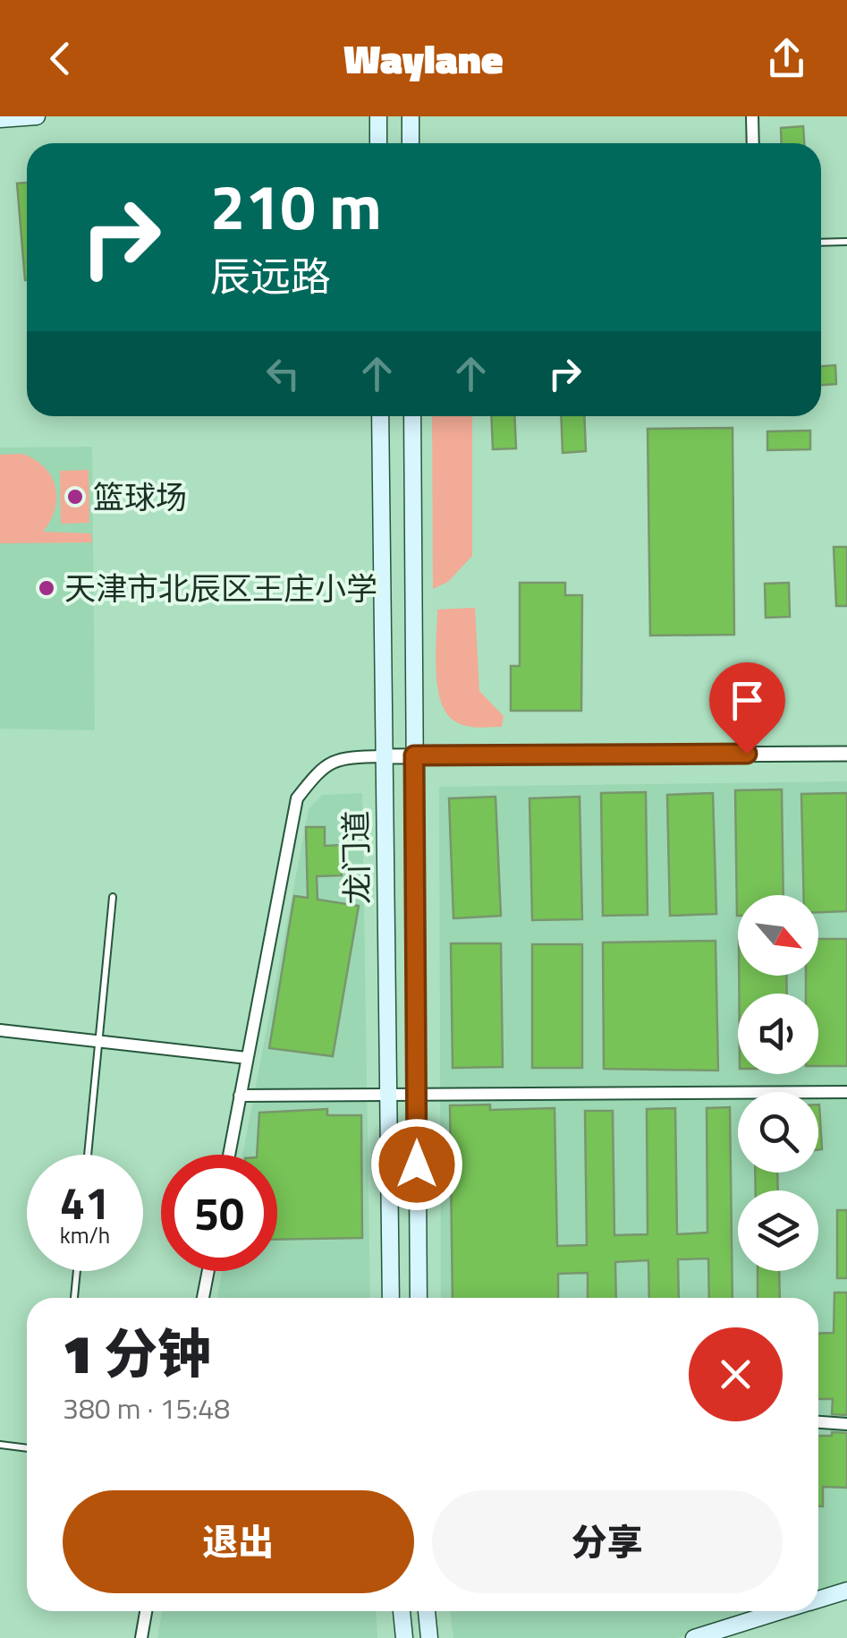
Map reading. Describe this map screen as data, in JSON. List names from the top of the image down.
{
  "streets": {
    "main road": ["龙门道"]
  },
  "places": ["篮球场", "天津市北辰区王庄小学"],
  "north": "bottom right",
  "page": {
    "header": "Waylane",
    "turn": ["210 m", "辰远路"],
    "speed": "41 km/h",
    "limit": "50",
    "heading": ["1 分钟", "380 m · 15:48"],
    "buttons": ["退出", "分享"]
  }
}
